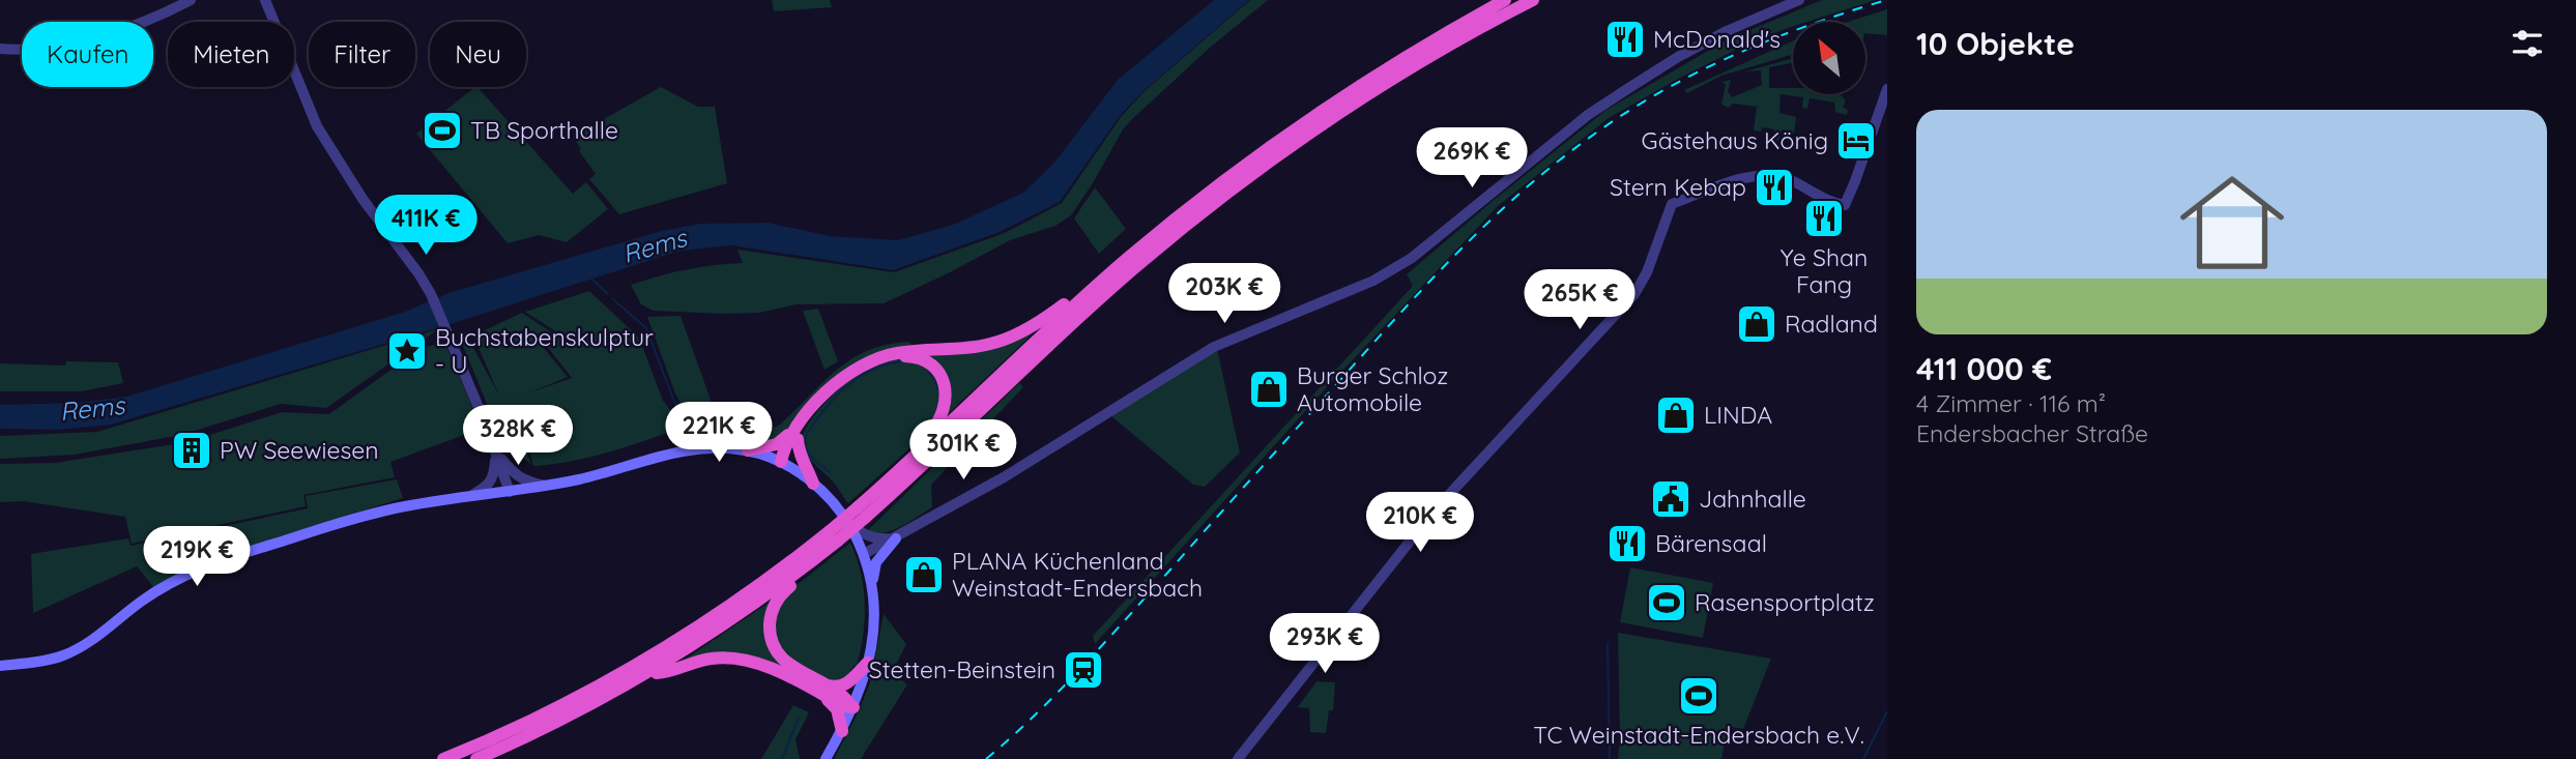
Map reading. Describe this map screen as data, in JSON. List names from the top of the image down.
{
  "water": ["Rems"],
  "places": {
    "restaurant": [
      "McDonald's",
      "Stern Kebap",
      "Ye Shan Fang",
      "Bärensaal"
    ],
    "sports": ["TB Sporthalle", "Rasensportplatz", "TC Weinstadt-Endersbach e.V."],
    "hotel": ["Gästehaus König"],
    "shop": [
      "Radland",
      "Burger Schloz Automobile",
      "LINDA",
      "PLANA Küchenland Weinstadt-Endersbach"
    ],
    "place": ["Buchstabenskulptur - U"],
    "building": ["PW Seewiesen"],
    "public building": ["Jahnhalle"],
    "station": ["Stetten-Beinstein"]
  },
  "north": "top left",
  "page": {
    "heading": "10 Objekte",
    "chip": [
      "Kaufen",
      "Mieten",
      "Filter",
      "Neu"
    ],
    "list": [
      {
        "name": "411 000 €",
        "note": "4 Zimmer · 116 m² · Endersbacher Straße"
      }
    ],
    "price": [
      "269K €",
      "411K €",
      "203K €",
      "265K €",
      "221K €",
      "328K €",
      "301K €",
      "210K €",
      "219K €",
      "293K €"
    ]
  }
}
